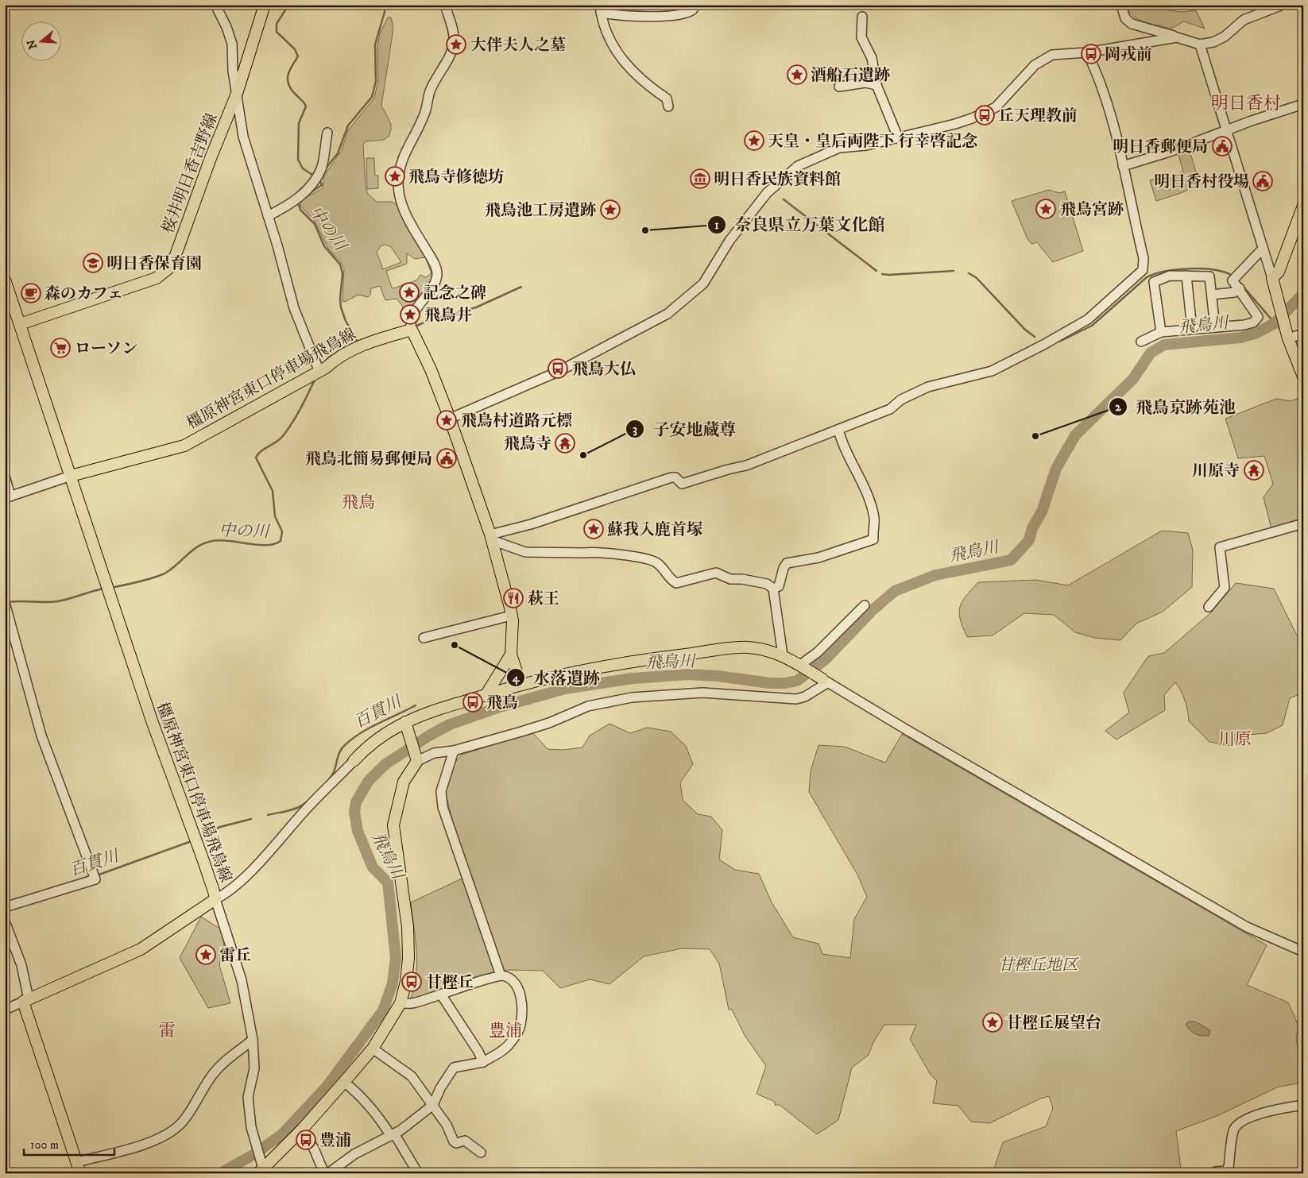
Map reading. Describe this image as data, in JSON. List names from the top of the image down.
{
  "streets": {
    "main road": ["桜井明日香吉野線", "橿原神宮東口停車場飛鳥線"]
  },
  "crossings": [
    ["桜井明日香吉野線", "橿原神宮東口停車場飛鳥線"]
  ],
  "districts": [
    "明日香村",
    "飛鳥",
    "川原",
    "雷",
    "豊浦"
  ],
  "water": ["中の川", "飛鳥川", "百貫川"],
  "parks": ["甘樫丘地区"],
  "places": {
    "place": [
      "大伴夫人之墓",
      "酒船石遺跡",
      "天皇・皇后両陛下 行幸啓記念",
      "飛鳥寺修徳坊",
      "飛鳥宮跡",
      "飛鳥池工房遺跡",
      "記念之碑",
      "飛鳥井",
      "飛鳥村道路元標",
      "蘇我入鹿首塚",
      "雷丘",
      "甘樫丘展望台"
    ],
    "bus stop": [
      "岡戎前",
      "丘天理教前",
      "飛鳥大仏",
      "飛鳥",
      "甘樫丘",
      "豊浦"
    ],
    "public building": ["明日香郵便局", "明日香村役場", "飛鳥北簡易郵便局"],
    "museum": ["明日香民族資料館"],
    "other": [
      "奈良県立万葉文化館",
      "飛鳥京跡苑池",
      "子安地蔵尊",
      "水落遺跡"
    ],
    "school or university": ["明日香保育園"],
    "cafe": ["森のカフェ"],
    "supermarket": ["ローソン"],
    "temple": ["飛鳥寺", "川原寺"],
    "restaurant": ["萩王"]
  },
  "scale_bar": "100 m",
  "north": "left"
}
